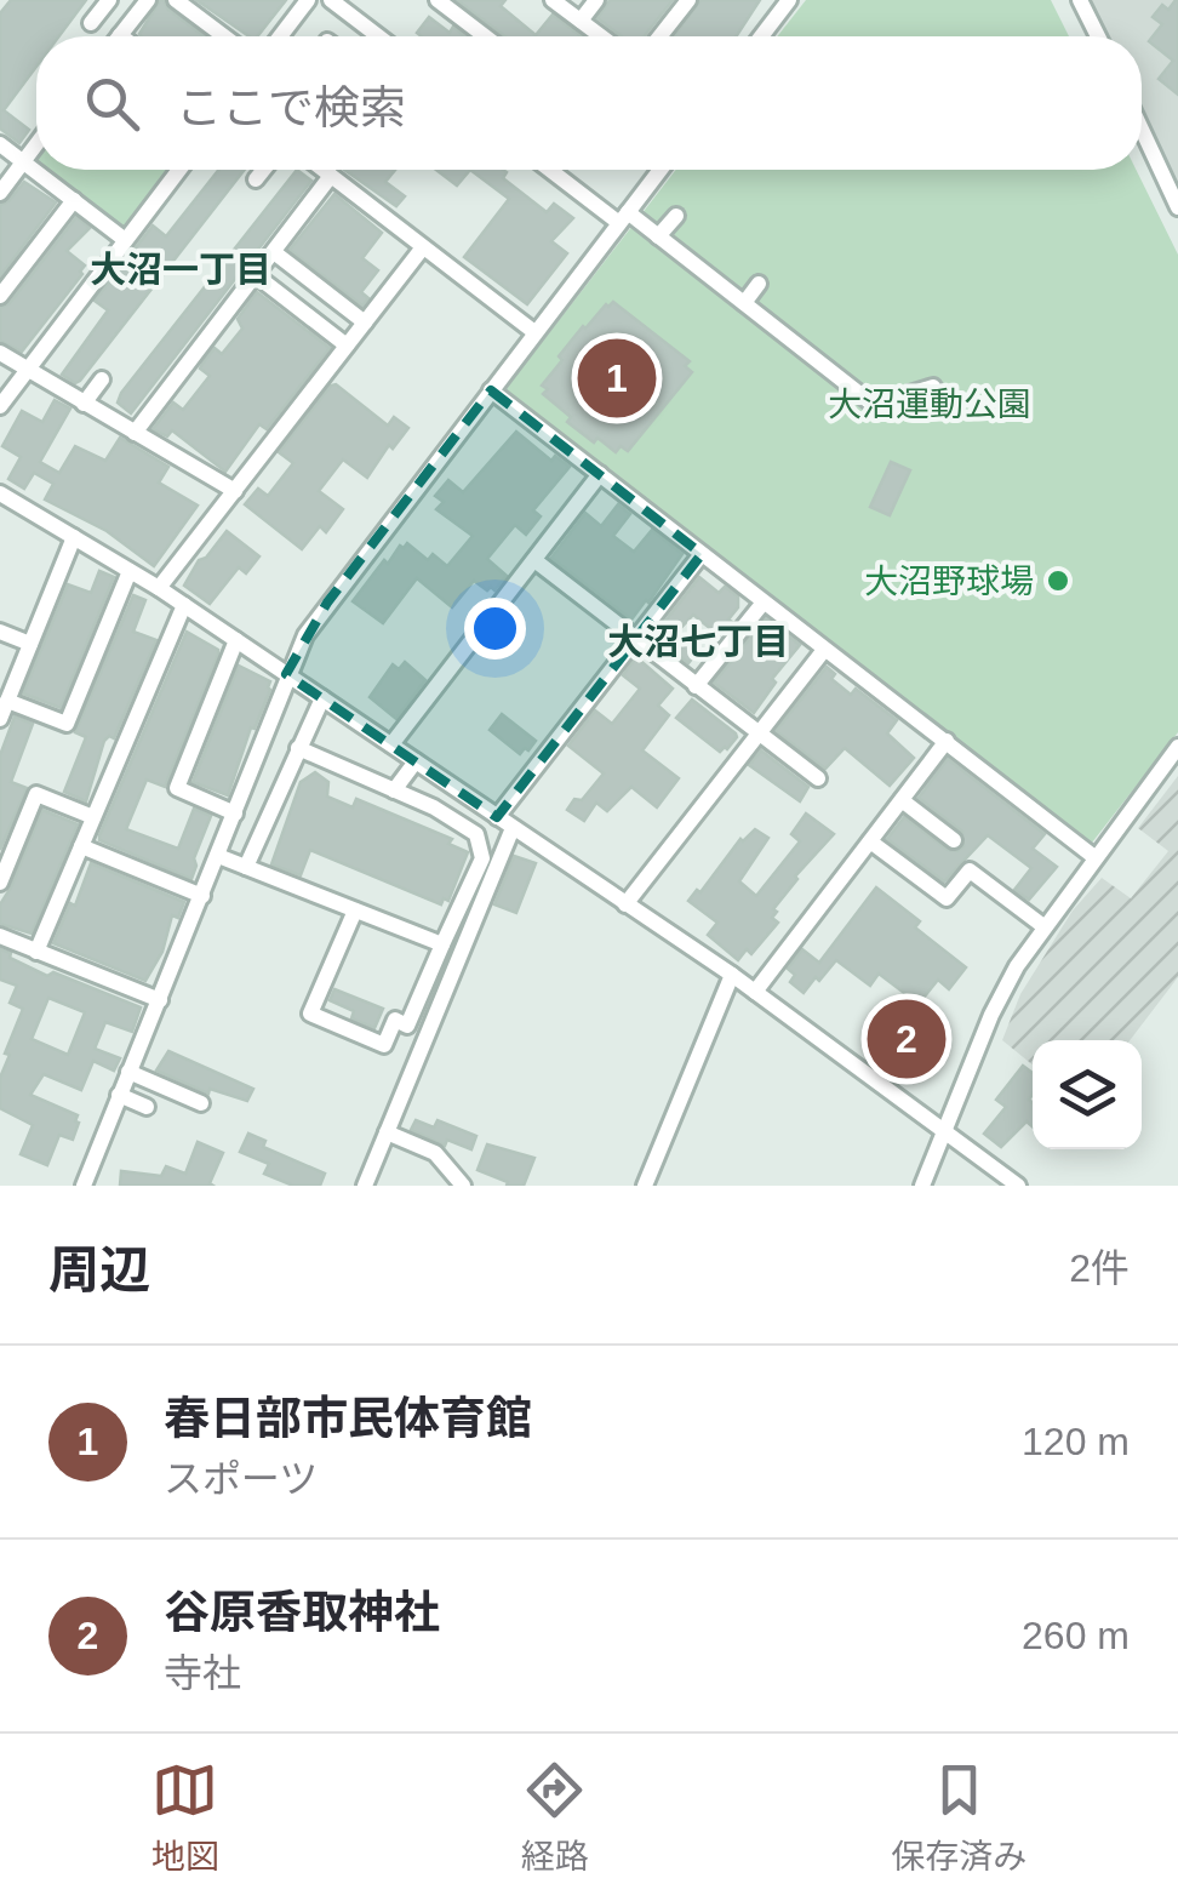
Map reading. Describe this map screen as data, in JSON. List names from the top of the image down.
{
  "districts": ["大沼一丁目", "大沼七丁目"],
  "parks": ["大沼運動公園"],
  "places": ["大沼野球場"],
  "page": {
    "search": "ここで検索",
    "pins": ["1", "2"],
    "heading": ["周辺", "2件"],
    "list": [
      {
        "mark": "1",
        "name": "春日部市民体育館",
        "note": "スポーツ",
        "value": "120 m"
      },
      {
        "mark": "2",
        "name": "谷原香取神社",
        "note": "寺社",
        "value": "260 m"
      }
    ],
    "nav": ["地図", "経路", "保存済み"]
  }
}
